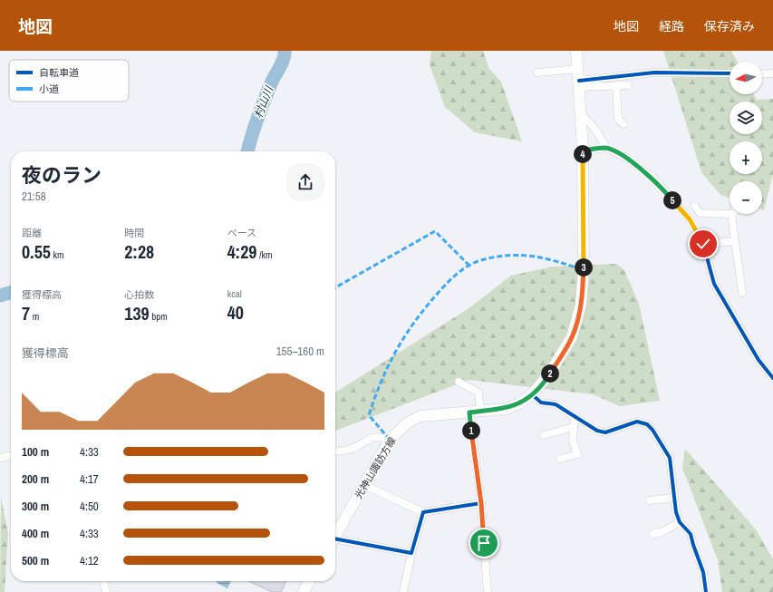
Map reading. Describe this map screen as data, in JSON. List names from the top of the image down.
{
  "streets": {
    "main road": ["光神山諏訪方線"]
  },
  "water": ["村山川"],
  "legend": ["自転車道", "小道"],
  "north": "left",
  "page": {
    "header": "地図",
    "nav": ["地図", "経路", "保存済み"],
    "map_buttons": ["+", "−"],
    "pins": [
      "4",
      "5",
      "3",
      "2",
      "1"
    ],
    "heading": ["夜のラン", "21:58"],
    "stats": [
      ["距離", "0.55 km"],
      ["時間", "2:28"],
      ["ペース", "4:29 /km"],
      ["獲得標高", "7 m"],
      ["心拍数", "139 bpm"],
      ["kcal", "40"]
    ],
    "chart": ["獲得標高", "155–160 m"],
    "list": [
      {
        "name": "100 m",
        "note": "4:33"
      },
      {
        "name": "200 m",
        "note": "4:17"
      },
      {
        "name": "300 m",
        "note": "4:50"
      },
      {
        "name": "400 m",
        "note": "4:33"
      },
      {
        "name": "500 m",
        "note": "4:12"
      }
    ]
  }
}
